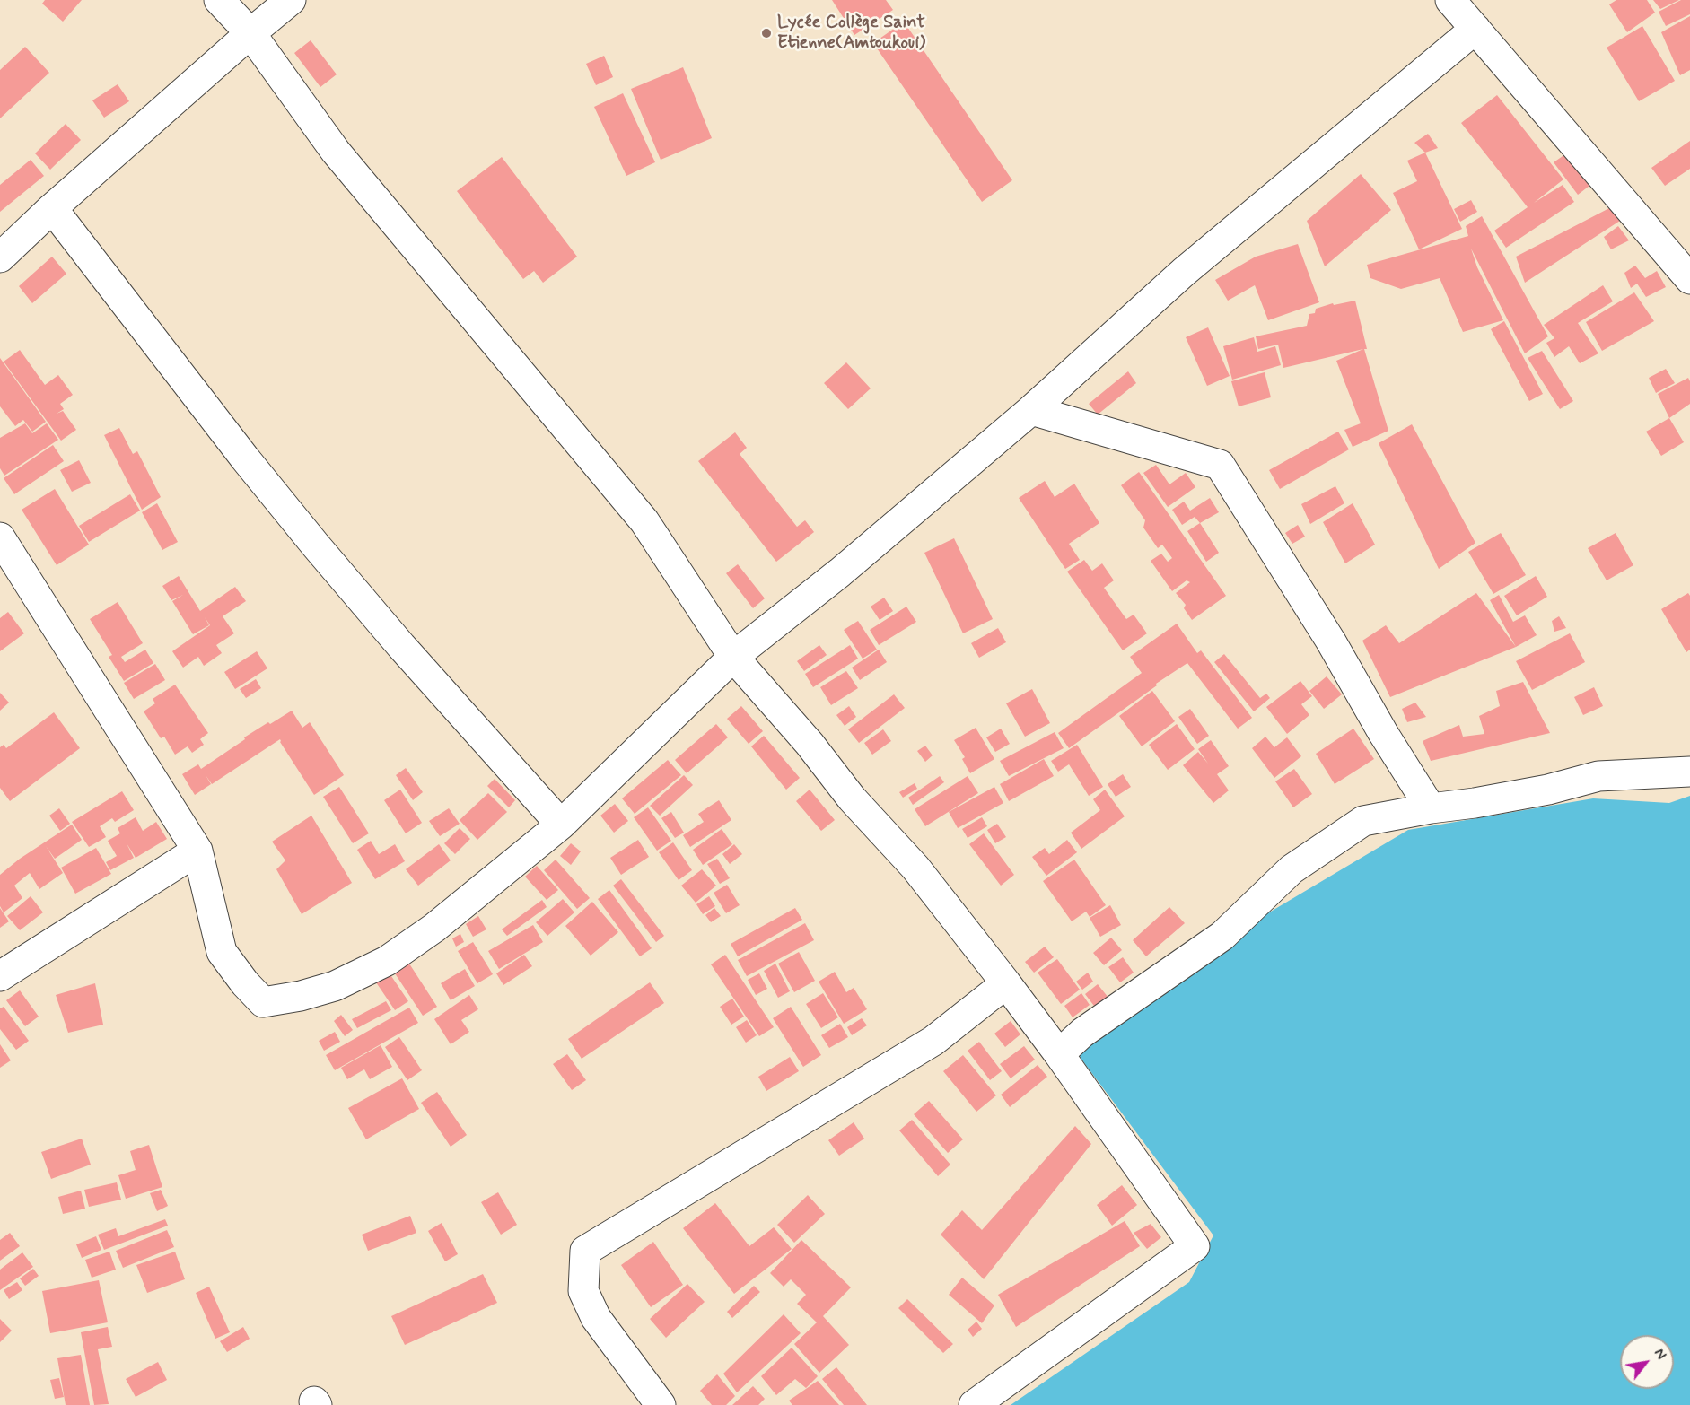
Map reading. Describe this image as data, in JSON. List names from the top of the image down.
{
  "places": ["Lycée Collège Saint Etienne(Amtoukoui)"],
  "north": "top right"
}
